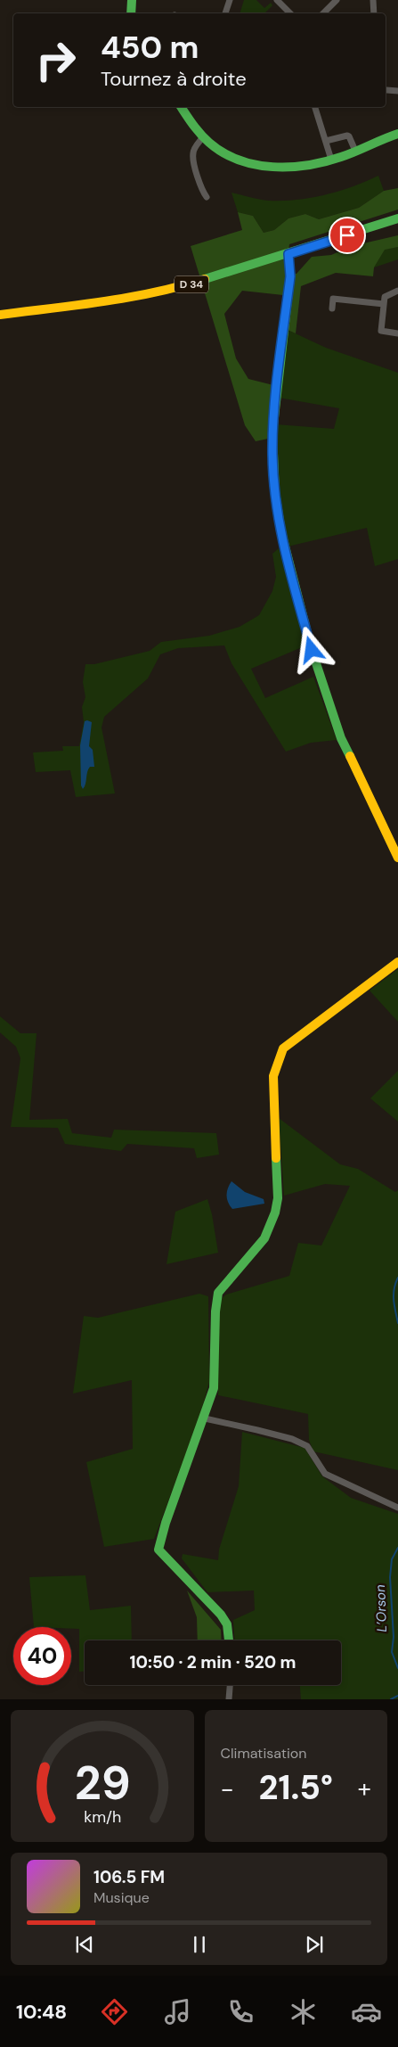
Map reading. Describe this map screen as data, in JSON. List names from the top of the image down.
{
  "streets": {
    "street": ["D 34"]
  },
  "water": ["L’Orson"],
  "page": {
    "turn": ["450 m", "Tournez à droite"],
    "limit": "40",
    "trip": "10:50 · 2 min · 520 m",
    "tile": "Climatisation",
    "heat": ["−", "21.5°", "+"],
    "song": ["106.5 FM", "Musique"],
    "tabs": "10:48",
    "gauge": ["29", "km/h"]
  }
}
